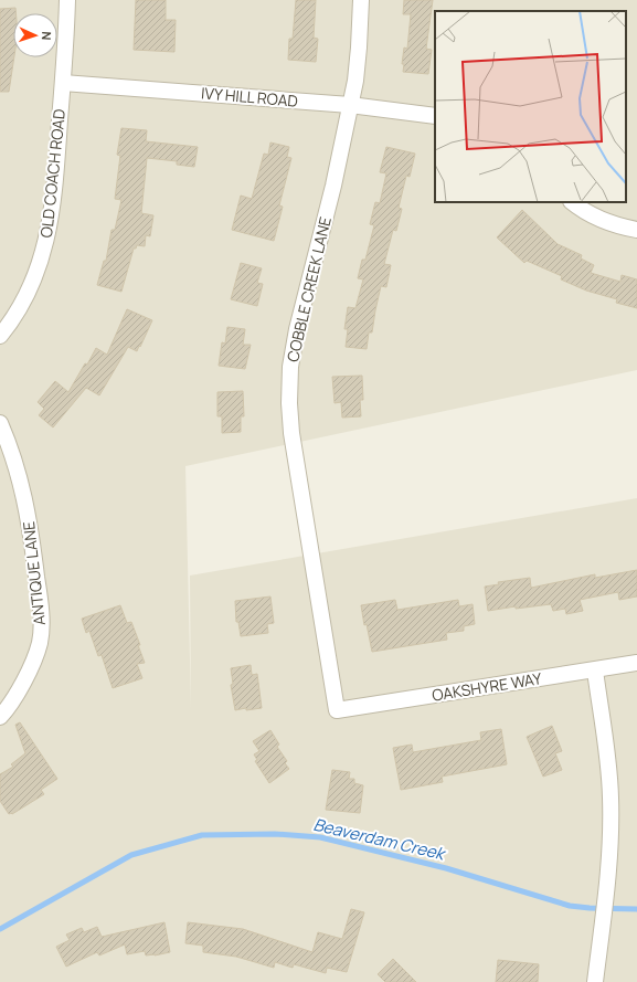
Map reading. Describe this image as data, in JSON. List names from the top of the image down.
{
  "streets": {
    "street": [
      "IVY HILL ROAD",
      "OLD COACH ROAD",
      "COBBLE CREEK LANE",
      "ANTIQUE LANE",
      "OAKSHYRE WAY"
    ]
  },
  "crossings": [
    ["IVY HILL ROAD", "OLD COACH ROAD"],
    ["IVY HILL ROAD", "COBBLE CREEK LANE"],
    ["COBBLE CREEK LANE", "OAKSHYRE WAY"]
  ],
  "water": ["Beaverdam Creek"],
  "north": "right"
}
